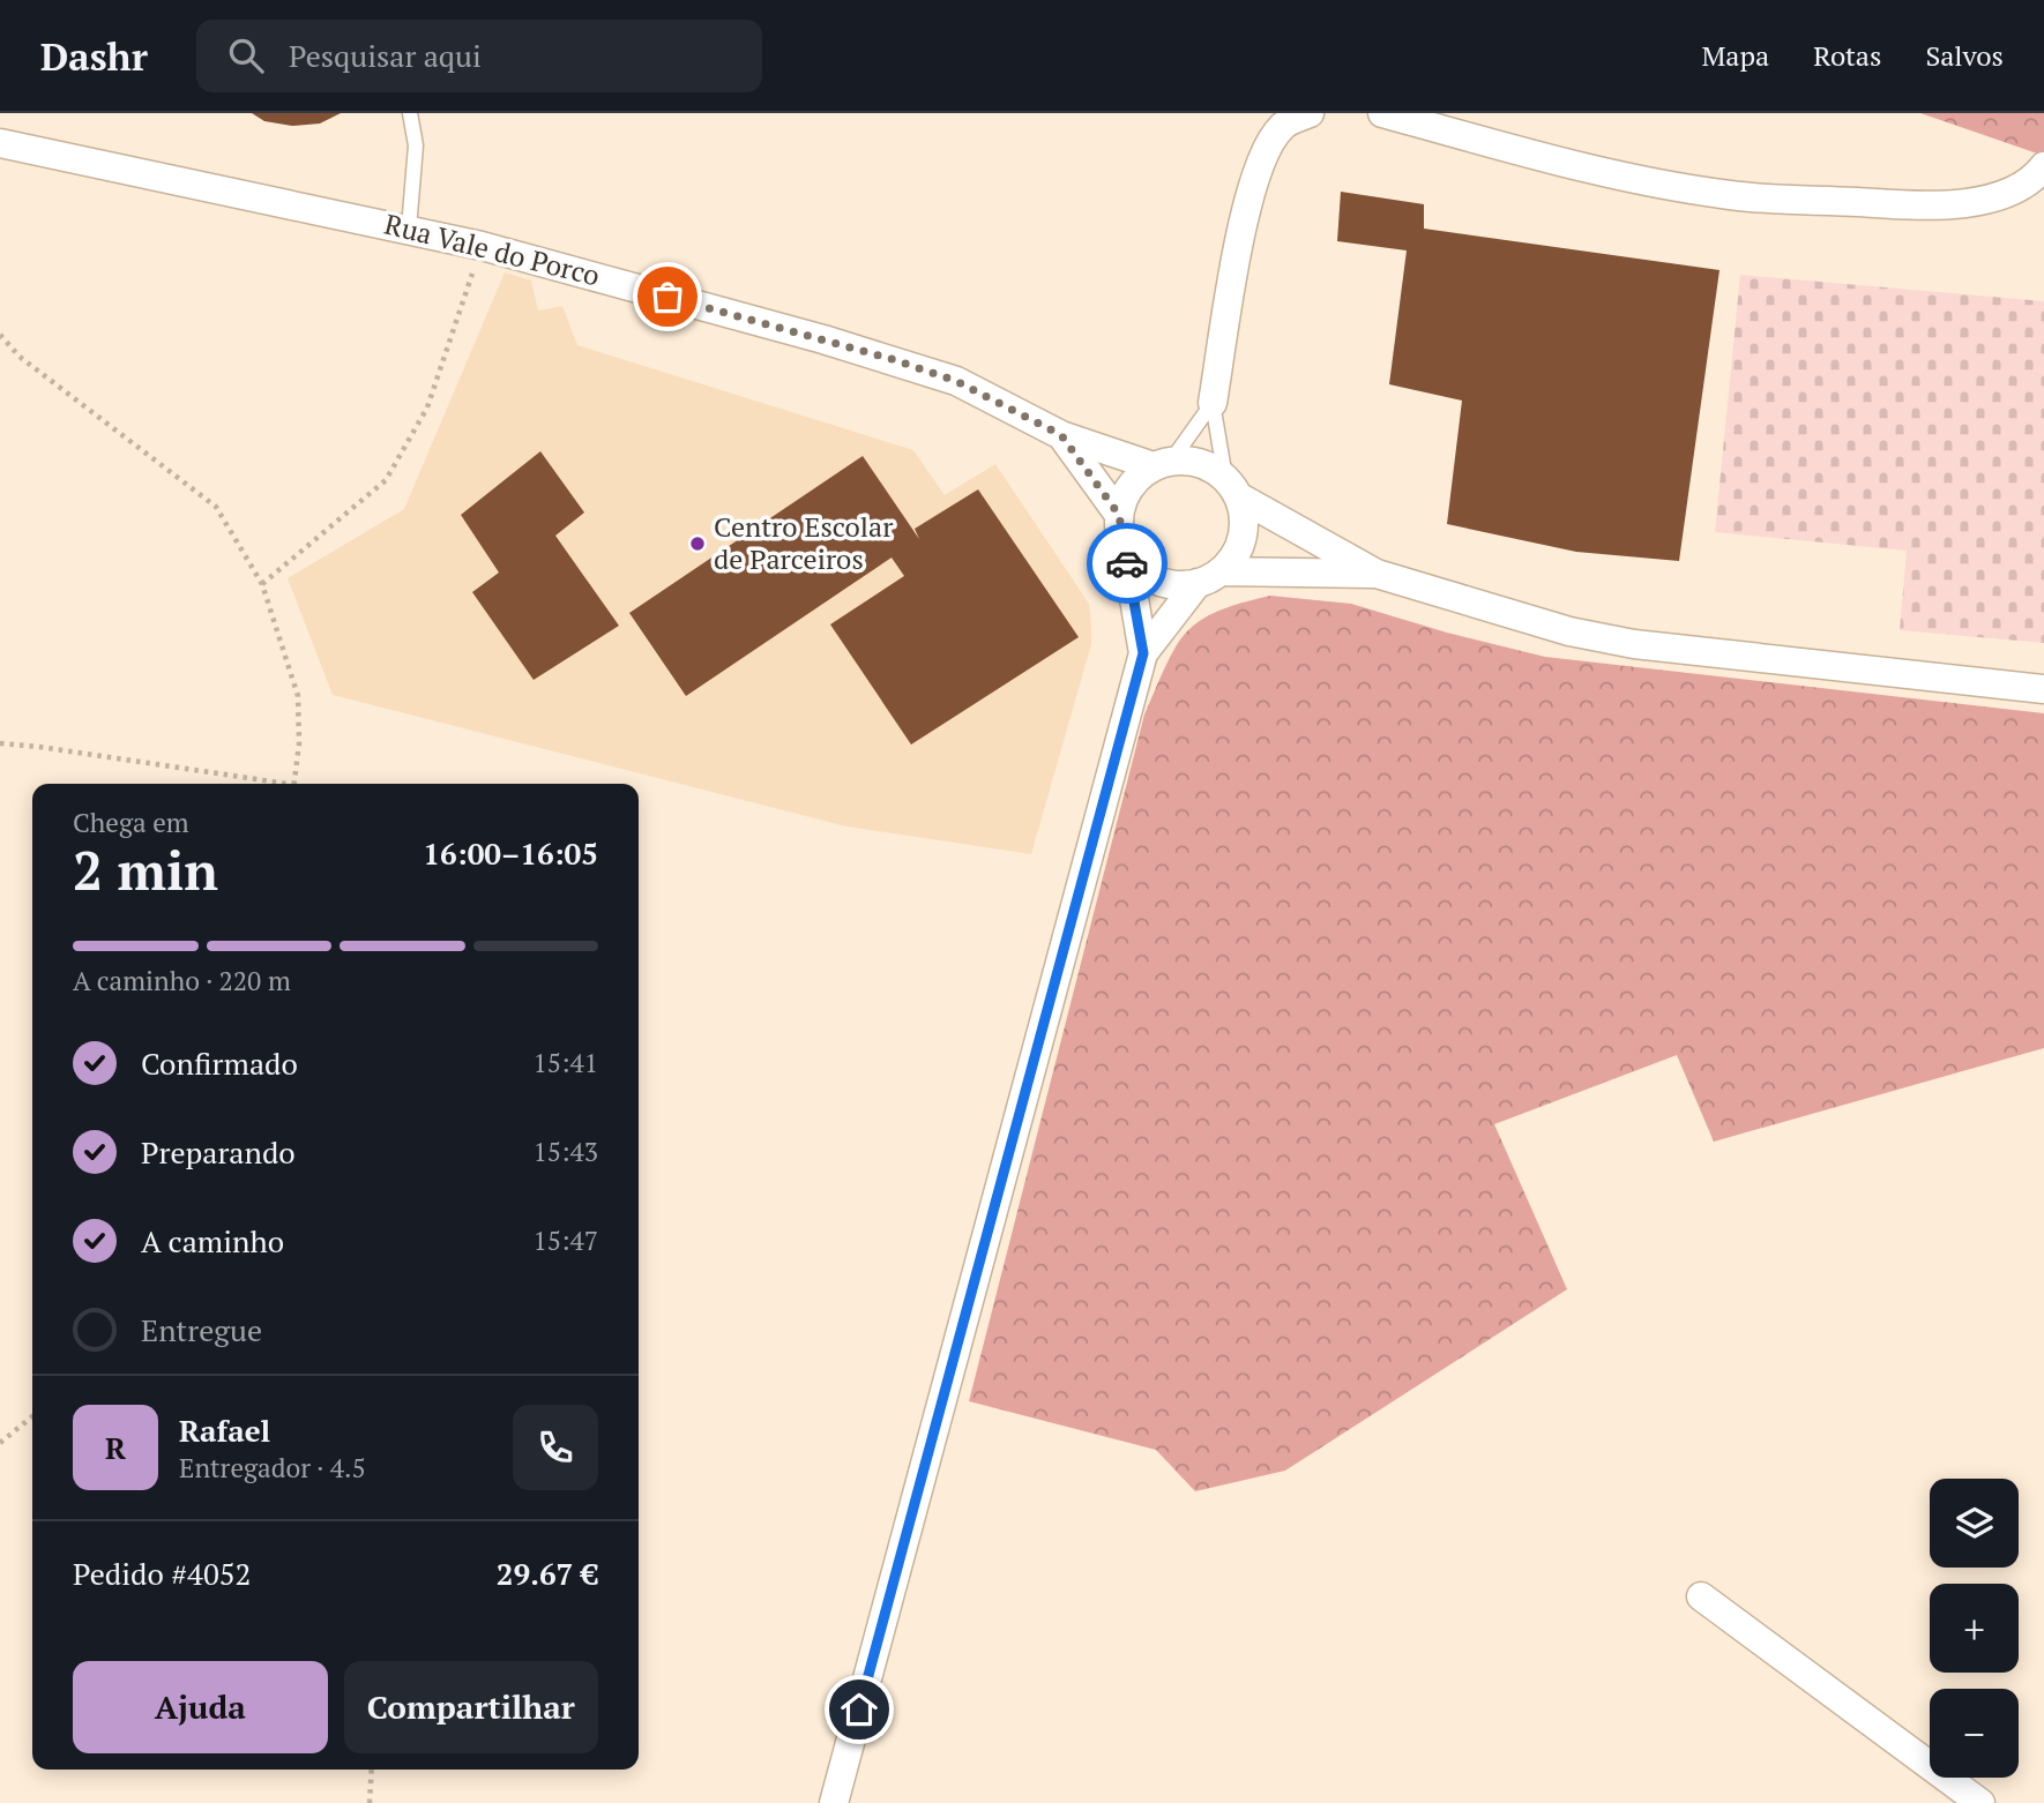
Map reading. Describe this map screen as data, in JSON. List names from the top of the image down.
{
  "streets": {
    "street": ["Rua Vale do Porco"]
  },
  "places": ["Centro Escolar de Parceiros"],
  "page": {
    "header": "Dashr",
    "search": "Pesquisar aqui",
    "nav": ["Mapa", "Rotas", "Salvos"],
    "heading": ["2 min", "Chega em", "16:00–16:05"],
    "panel": [
      "Rafael",
      "Entregador · 4.5",
      "Pedido #4052",
      "29.67 €"
    ],
    "bar": "A caminho · 220 m",
    "list": [
      ["Confirmado", "15:41"],
      ["Preparando", "15:43"],
      ["A caminho", "15:47"],
      "Entregue"
    ],
    "round": "R",
    "map_buttons": ["+", "−"],
    "buttons": ["Ajuda", "Compartilhar"]
  }
}
